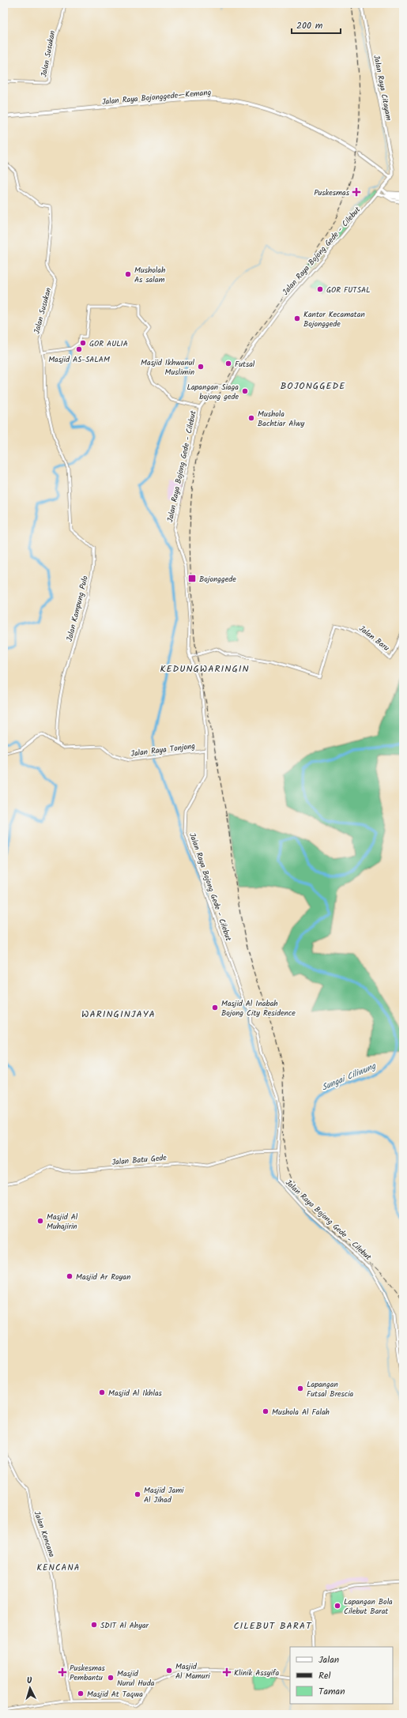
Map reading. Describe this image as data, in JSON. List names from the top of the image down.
{
  "streets": {
    "highway": ["Jalan Raya Bojonggede—Kemang"],
    "main road": ["Jalan Raya Citayam", "Jalan Raya Bojong Gede - Cilebut"],
    "street": [
      "Jalan Susukan",
      "Jalan Kampung Pulo",
      "Jalan Baru",
      "Jalan Raya Tonjong",
      "Jalan Batu Gede",
      "Jalan Kencana"
    ]
  },
  "crossings": [
    ["Jalan Susukan", "Jalan Kampung Pulo"],
    ["Jalan Raya Bojong Gede - Cilebut", "Jalan Baru"],
    ["Jalan Raya Bojong Gede - Cilebut", "Jalan Raya Tonjong"],
    ["Jalan Raya Bojong Gede - Cilebut", "Jalan Batu Gede"],
    ["Jalan Kampung Pulo", "Jalan Raya Tonjong"]
  ],
  "districts": [
    "BOJONGGEDE",
    "KEDUNGWARINGIN",
    "WARINGINJAYA",
    "KENCANA",
    "CILEBUT BARAT"
  ],
  "water": ["Sungai Ciliwung"],
  "places": {
    "health": ["Puskesmas", "Puskesmas Pembantu", "Klinik Assyifa"],
    "other": [
      "Musholah As salam",
      "GOR FUTSAL",
      "Kantor Kecamatan Bojonggede",
      "GOR AULIA",
      "Masjid AS-SALAM",
      "Futsal",
      "Masjid Ikhwanul Muslimin",
      "Lapangan Siaga bojong gede",
      "Mushola Bachtiar Alwy",
      "Masjid Al Inabah Bojong City Residence",
      "Masjid Al Muhajirin",
      "Masjid Ar Royan",
      "Lapangan Futsal Brescia",
      "Masjid Al Ikhlas",
      "Mushola Al Falah",
      "Masjid Jami Al Jihad",
      "Lapangan Bola Cilebut Barat",
      "SDIT Al Ahyar",
      "Masjid Al Mamuri",
      "Masjid Nurul Huda",
      "Masjid At Taqwa"
    ],
    "transit": ["Bojonggede"]
  },
  "legend": ["Jalan", "Rel", "Taman"],
  "scale_bar": "200 m",
  "north": "top"
}
